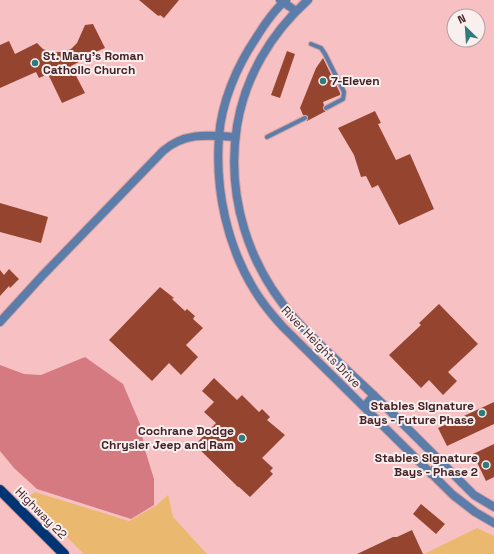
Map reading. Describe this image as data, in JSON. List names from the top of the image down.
{
  "streets": {
    "main road": ["Highway 22"],
    "street": ["River Heights Drive"]
  },
  "places": [
    "St. Mary's Roman Catholic Church",
    "7-Eleven",
    "Stables Signature Bays - Future Phase",
    "Cochrane Dodge Chrysler Jeep and Ram",
    "Stables Signature Bays - Phase 2"
  ],
  "north": "top left"
}
